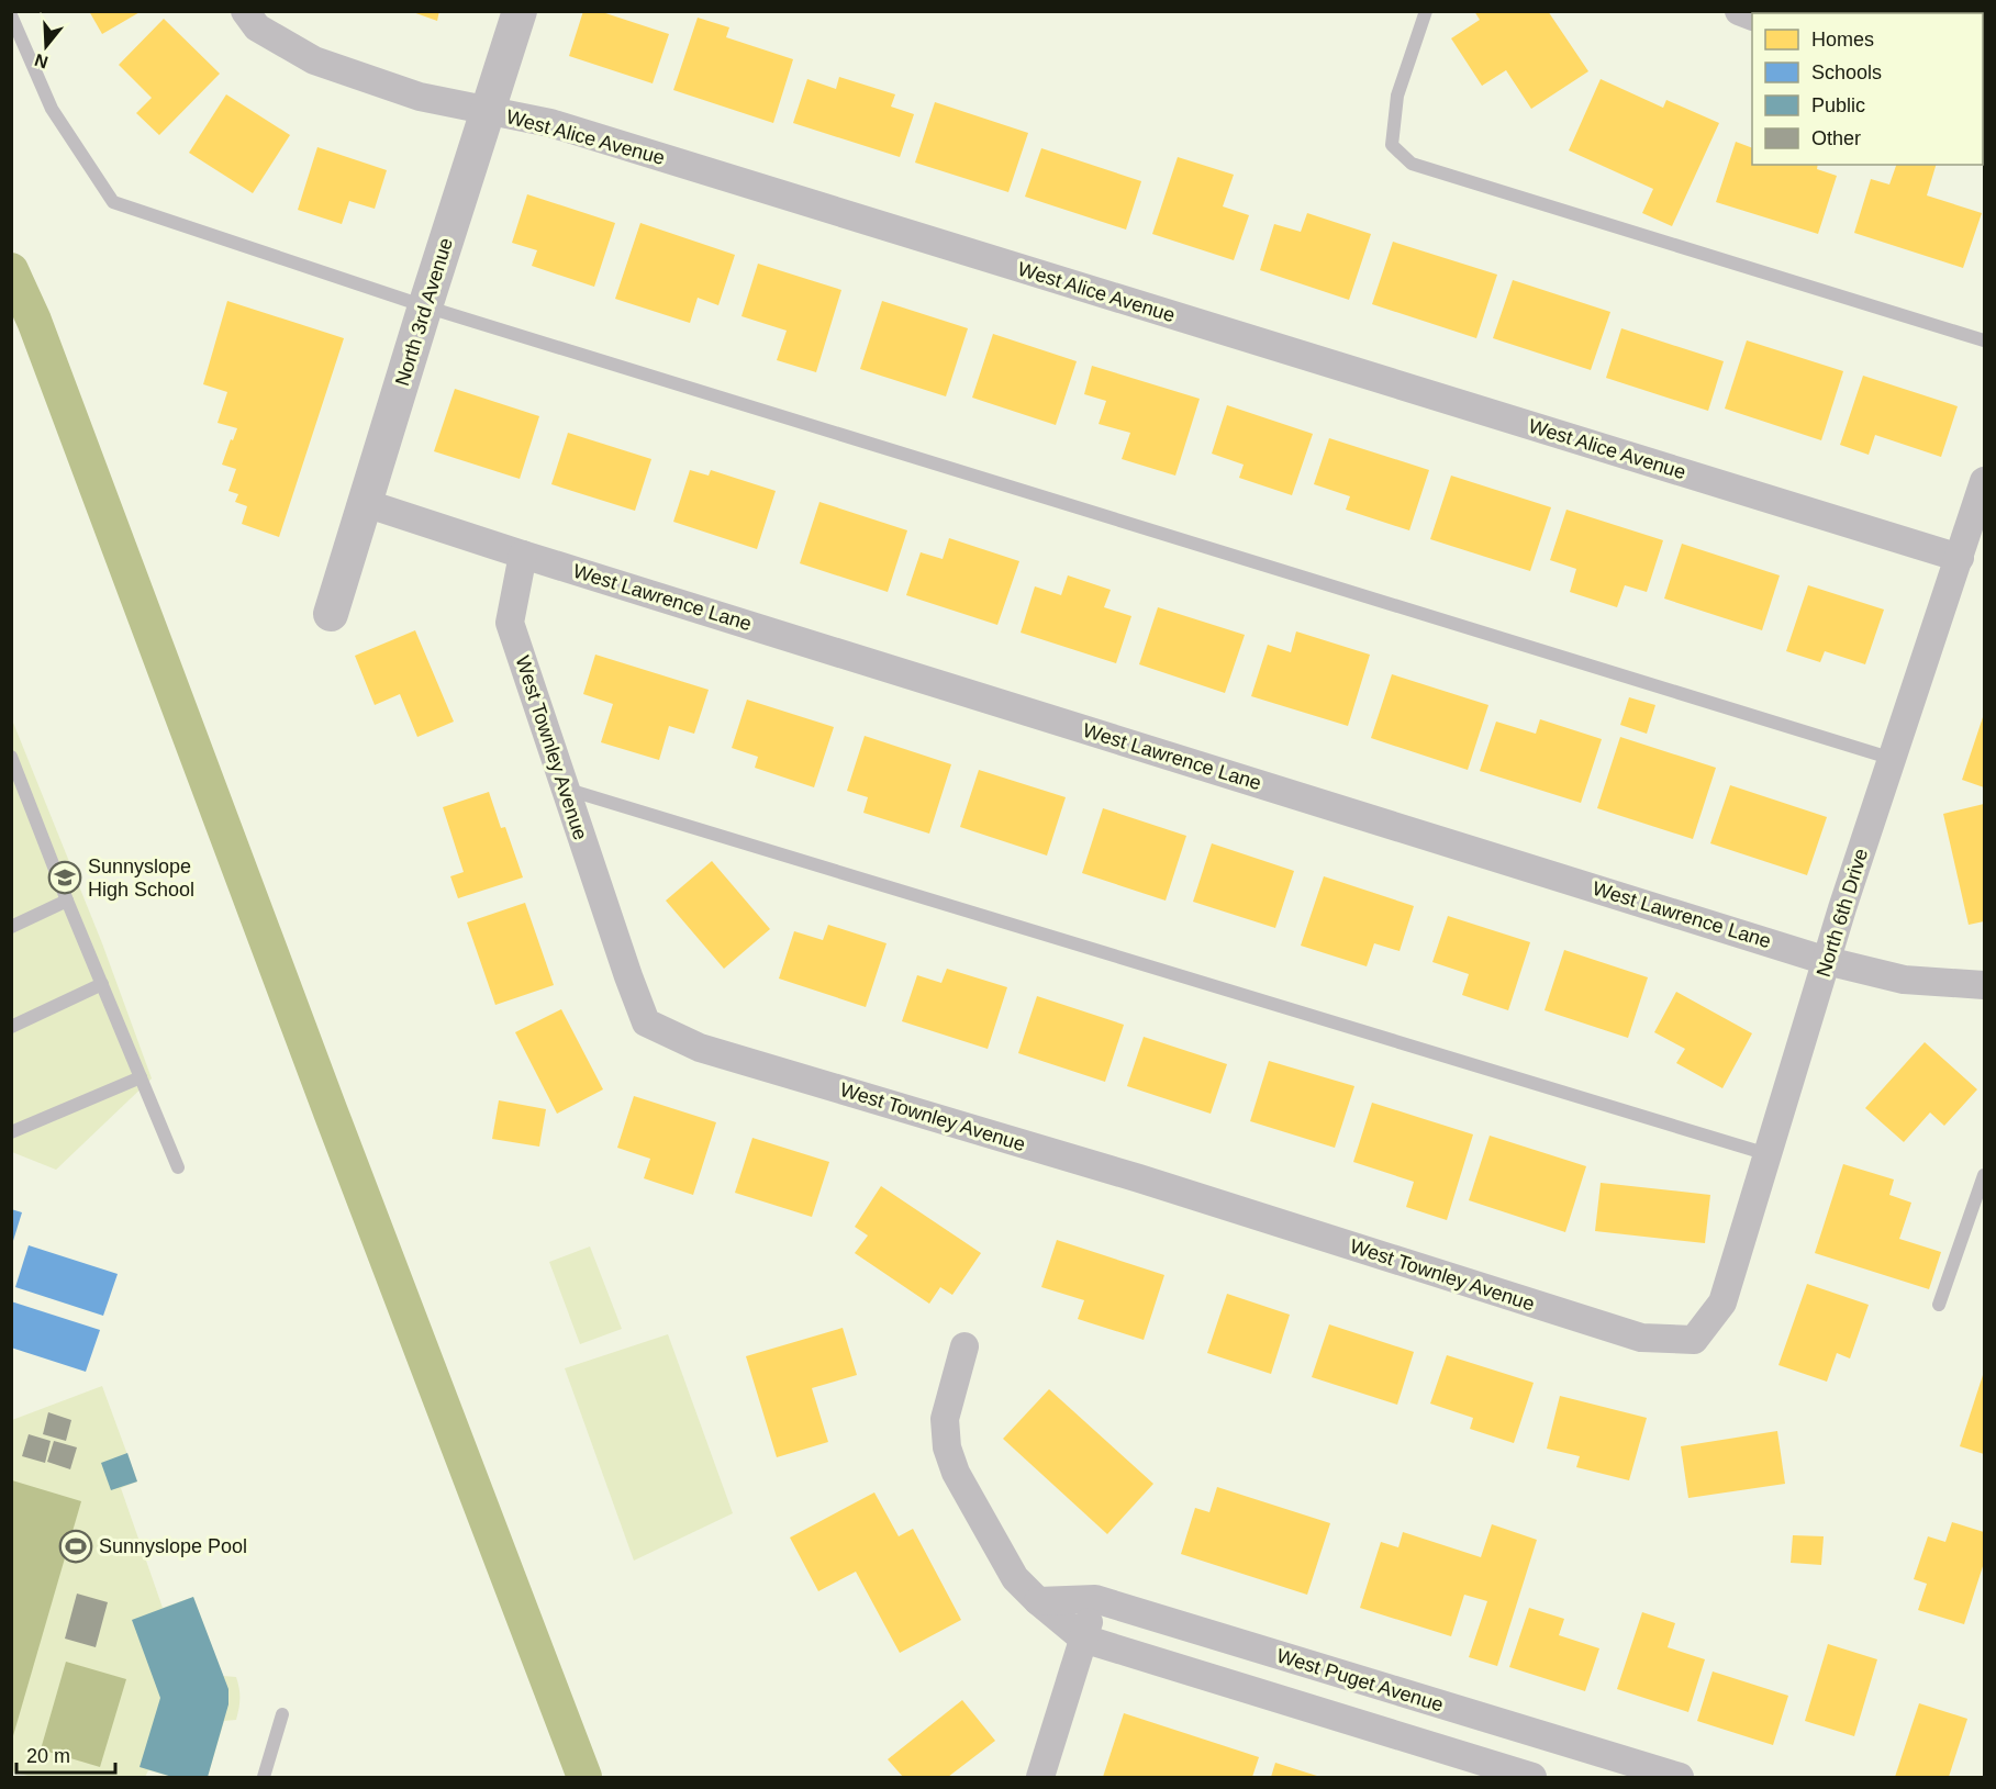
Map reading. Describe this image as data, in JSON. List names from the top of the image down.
{
  "streets": {
    "street": [
      "West Alice Avenue",
      "North 3rd Avenue",
      "West Lawrence Lane",
      "West Townley Avenue",
      "North 6th Drive",
      "West Puget Avenue"
    ]
  },
  "crossings": [
    ["West Alice Avenue", "North 3rd Avenue"],
    ["West Alice Avenue", "North 6th Drive"],
    ["North 3rd Avenue", "West Lawrence Lane"],
    ["West Lawrence Lane", "West Townley Avenue"],
    ["West Lawrence Lane", "North 6th Drive"],
    ["West Townley Avenue", "North 6th Drive"]
  ],
  "places": {
    "school or university": ["Sunnyslope High School"],
    "sports": ["Sunnyslope Pool"]
  },
  "legend": [
    "Homes",
    "Schools",
    "Public",
    "Other"
  ],
  "scale_bar": "20 m",
  "north": "bottom"
}
